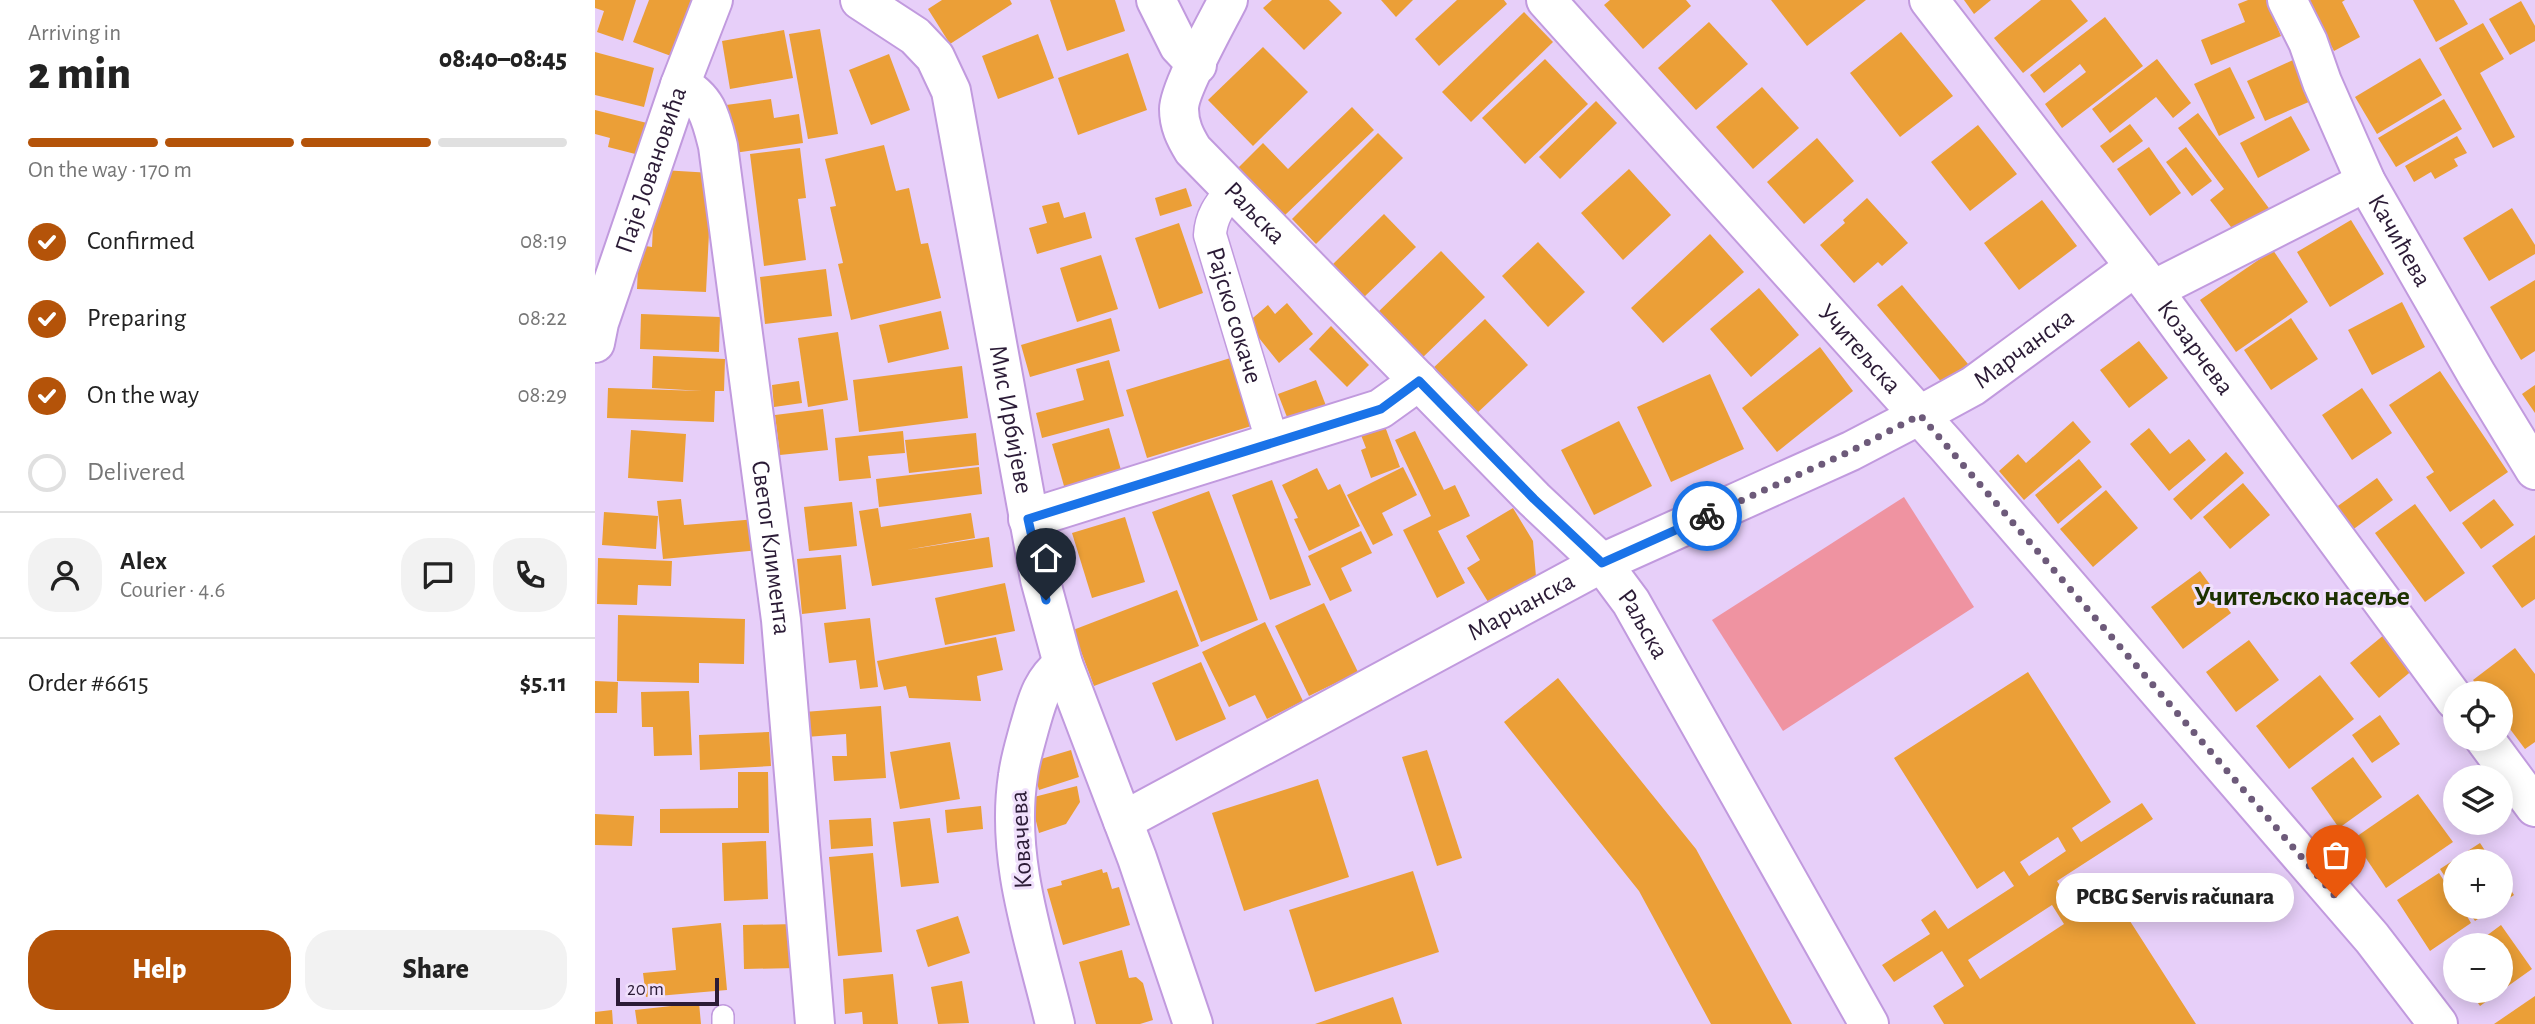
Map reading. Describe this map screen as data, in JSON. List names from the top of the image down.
{
  "streets": {
    "street": [
      "Паје Јовановића",
      "Раљска",
      "Качићева",
      "Рајско сокаче",
      "Марчанска",
      "Козарчева",
      "Учитељска",
      "Мис Ирбијеве",
      "Светог Климента",
      "Ковачева"
    ]
  },
  "crossings": [
    ["Паје Јовановића", "Светог Климента"],
    ["Раљска", "Рајско сокаче"],
    ["Раљска", "Марчанска"],
    ["Качићева", "Марчанска"],
    ["Марчанска", "Козарчева"],
    ["Марчанска", "Учитељска"],
    ["Марчанска", "Мис Ирбијеве"],
    ["Мис Ирбијеве", "Ковачева"]
  ],
  "districts": ["Учитељско насеље"],
  "places": ["PCBG Servis računara"],
  "scale_bar": "20 m",
  "page": {
    "heading": ["2 min", "Arriving in", "08:40–08:45"],
    "panel": [
      "Alex",
      "Courier · 4.6",
      "Order #6615",
      "$5.11"
    ],
    "bar": "On the way · 170 m",
    "list": [
      ["Confirmed", "08:19"],
      ["Preparing", "08:22"],
      ["On the way", "08:29"],
      "Delivered"
    ],
    "map_buttons": ["+", "−"],
    "bubble": "PCBG Servis računara",
    "buttons": ["Help", "Share"],
    "scale": "20 m"
  }
}
